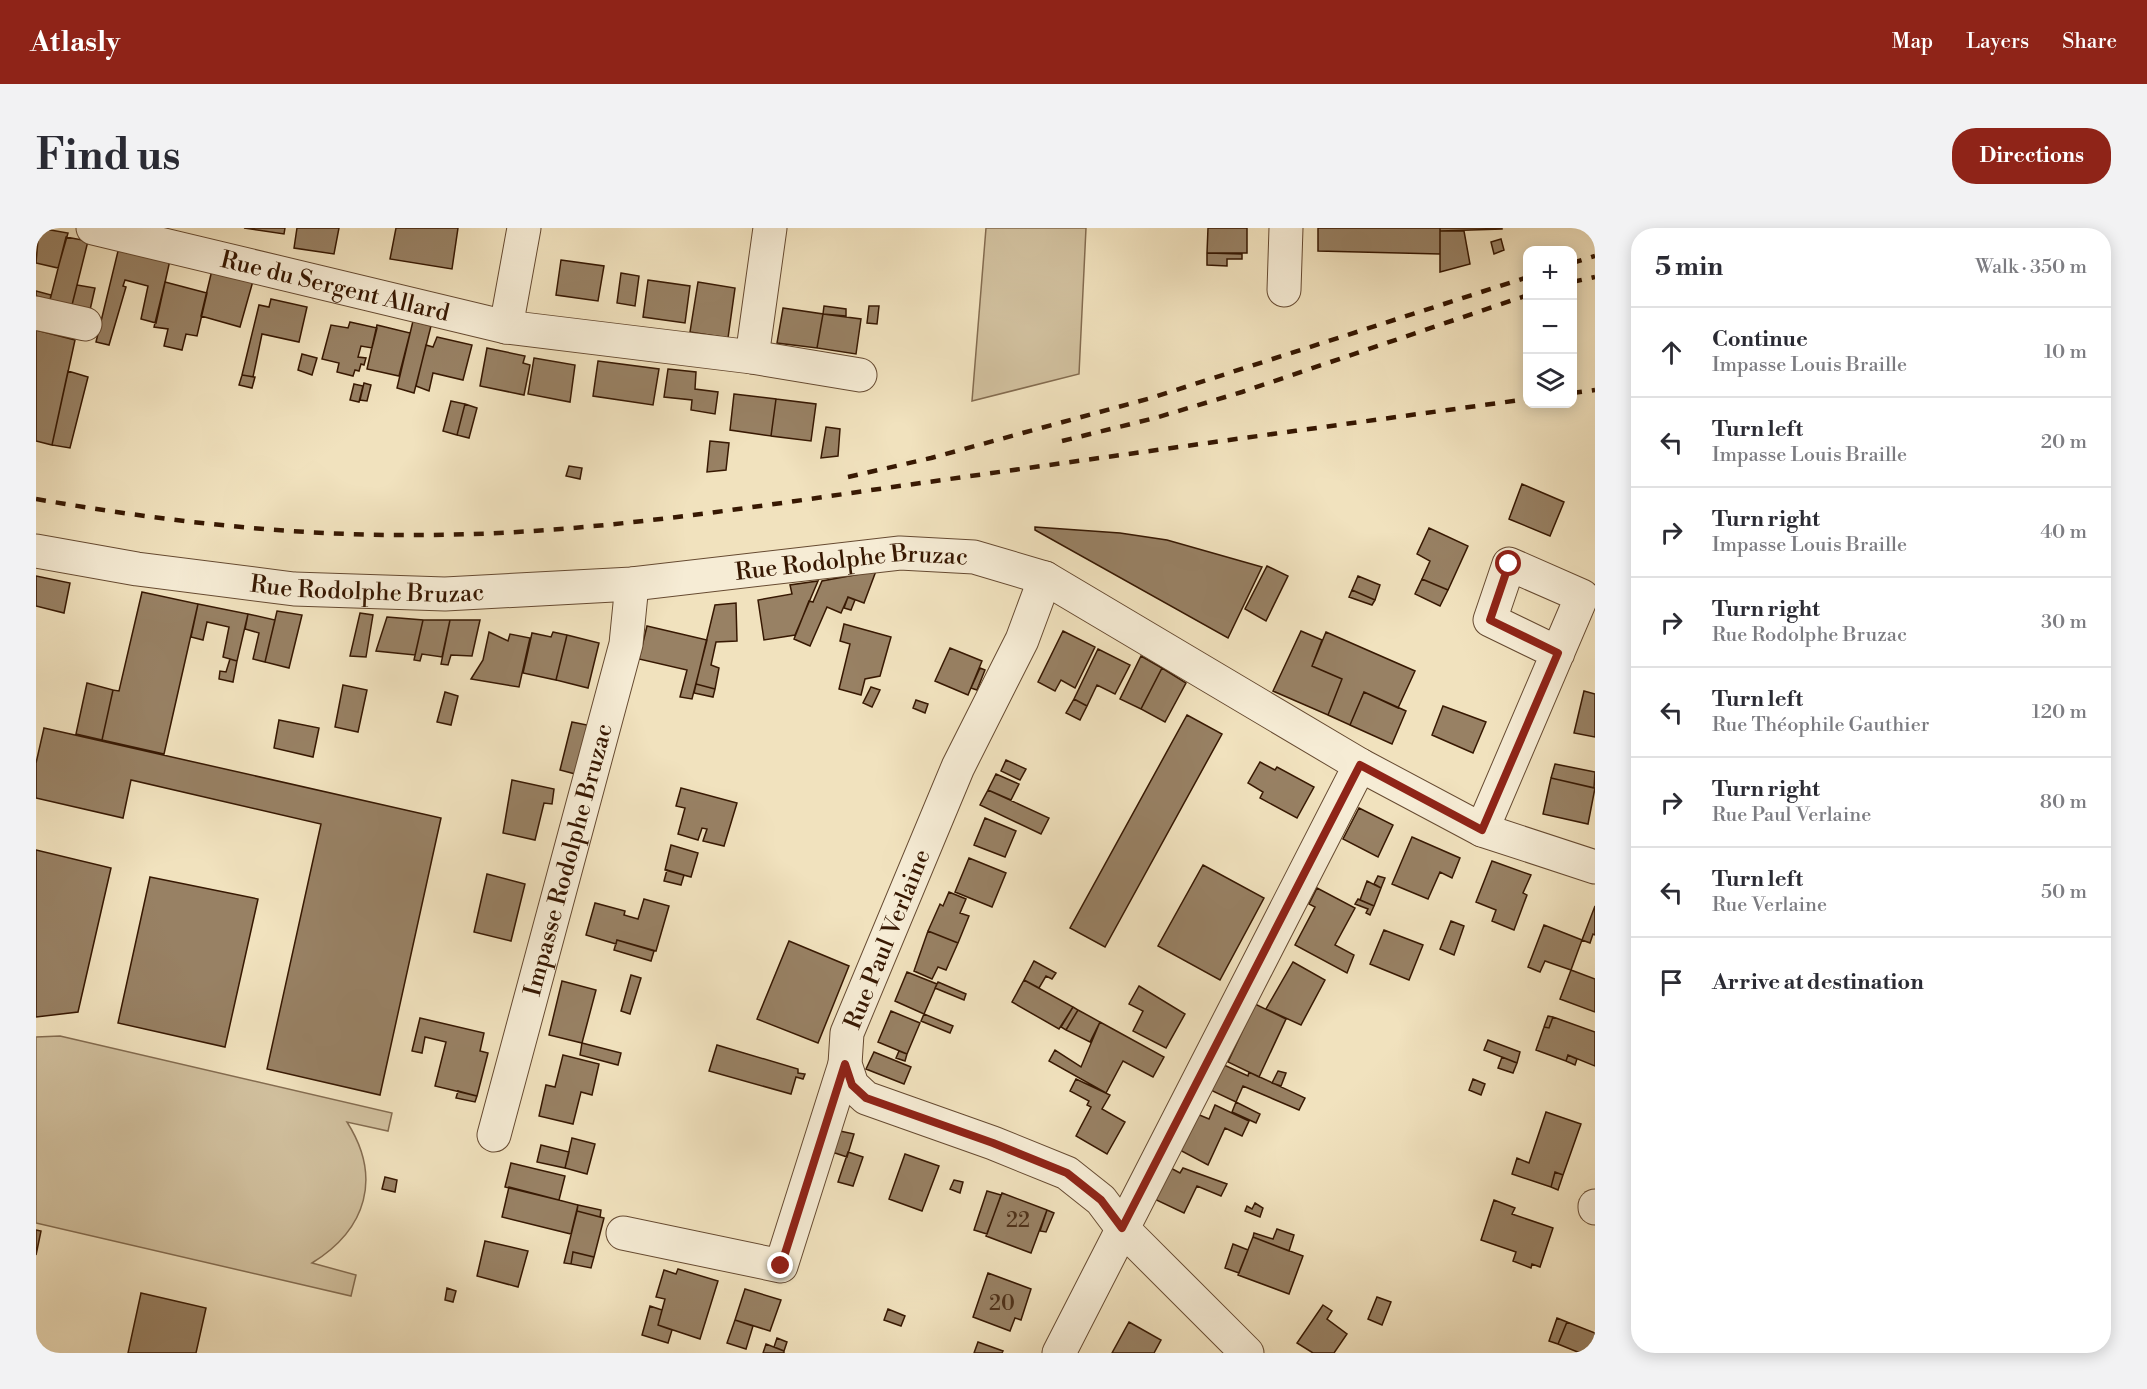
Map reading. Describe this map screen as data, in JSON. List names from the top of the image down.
{
  "streets": {
    "street": [
      "Rue du Sergent Allard",
      "Rue Rodolphe Bruzac",
      "Impasse Rodolphe Bruzac",
      "Rue Paul Verlaine"
    ]
  },
  "crossings": [
    ["Rue Rodolphe Bruzac", "Impasse Rodolphe Bruzac"],
    ["Rue Rodolphe Bruzac", "Rue Paul Verlaine"]
  ],
  "house_numbers": ["22", "20"],
  "page": {
    "header": "Atlasly",
    "nav": ["Map", "Layers", "Share"],
    "buttons": "Directions",
    "title": "Find us",
    "heading": ["5 min", "Walk · 350 m"],
    "map_buttons": ["+", "−"],
    "list": [
      ["Continue", "Impasse Louis Braille", "10 m"],
      ["Turn left", "Impasse Louis Braille", "20 m"],
      ["Turn right", "Impasse Louis Braille", "40 m"],
      ["Turn right", "Rue Rodolphe Bruzac", "30 m"],
      ["Turn left", "Rue Théophile Gauthier", "120 m"],
      ["Turn right", "Rue Paul Verlaine", "80 m"],
      ["Turn left", "Rue Verlaine", "50 m"],
      "Arrive at destination"
    ]
  }
}
